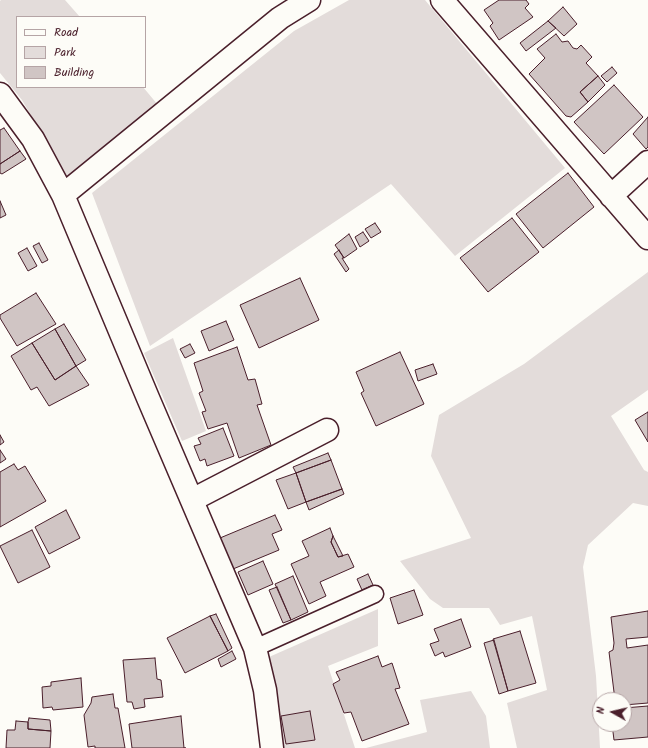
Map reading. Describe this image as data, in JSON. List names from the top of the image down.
{
  "legend": ["Road", "Park", "Building"],
  "north": "left"
}
